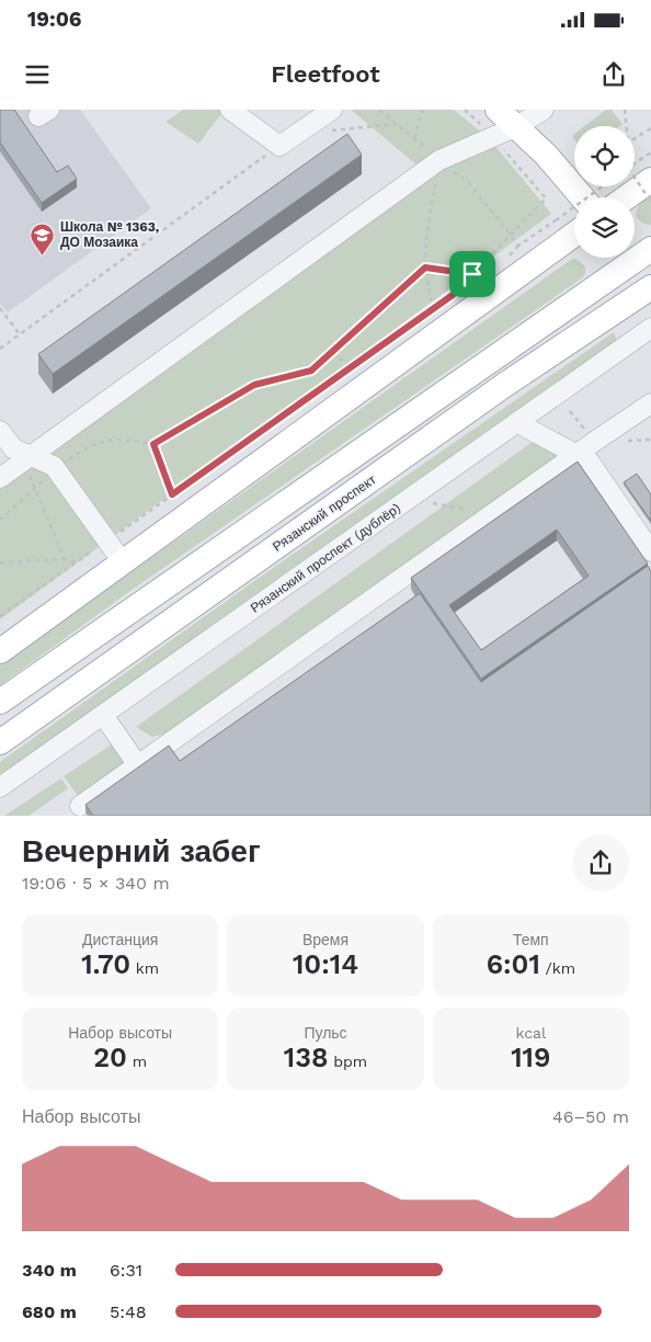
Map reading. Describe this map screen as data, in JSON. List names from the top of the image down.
{
  "streets": {
    "main road": ["Рязанский проспект"],
    "street": ["Рязанский проспект (дублёр)"]
  },
  "places": {
    "school or university": ["Школа № 1363, ДО Мозаика"]
  },
  "page": {
    "status": "19:06",
    "header": "Fleetfoot",
    "heading": ["Вечерний забег", "19:06 · 5 × 340 m"],
    "stats": [
      ["Дистанция", "1.70 km"],
      ["Время", "10:14"],
      ["Темп", "6:01 /km"],
      ["Набор высоты", "20 m"],
      ["Пульс", "138 bpm"],
      ["kcal", "119"]
    ],
    "chart": ["Набор высоты", "46–50 m"],
    "list": [
      {
        "name": "340 m",
        "note": "6:31"
      },
      {
        "name": "680 m",
        "note": "5:48"
      }
    ]
  }
}
